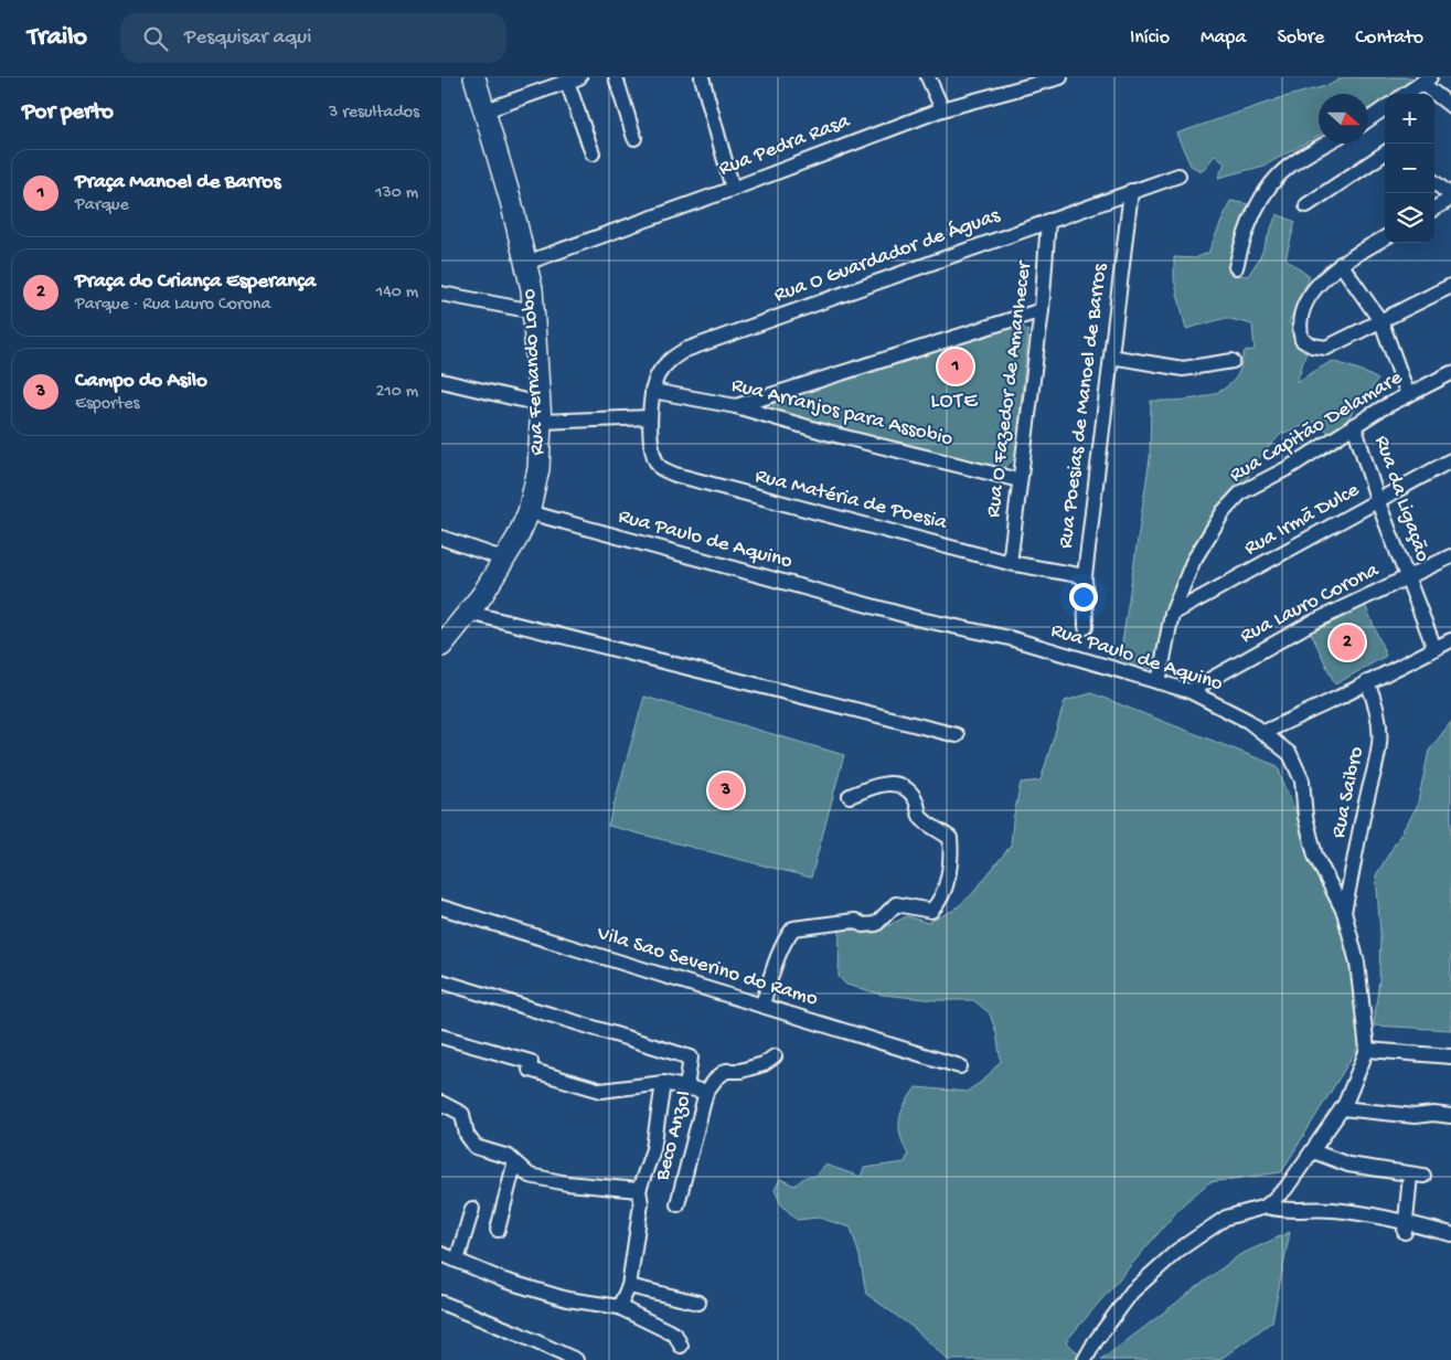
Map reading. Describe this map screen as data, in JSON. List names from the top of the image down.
{
  "streets": {
    "main road": ["Rua Fernando Lobo"],
    "street": [
      "Rua Pedra Rasa",
      "Rua O Guardador de Águas",
      "Rua O Fazedor de Amanhecer",
      "Rua Poesias de Manoel de Barros",
      "Rua Arranjos para Assobio",
      "Rua Capitão Delamare",
      "Rua da Ligação",
      "Rua Matéria de Poesia",
      "Rua Irmã Dulce",
      "Rua Paulo de Aquino",
      "Rua Lauro Corona",
      "Rua Saibro",
      "Vila Sao Severino do Ramo",
      "Beco Anzol"
    ]
  },
  "crossings": [
    ["Rua Pedra Rasa", "Rua Fernando Lobo"],
    ["Rua O Guardador de Águas", "Rua O Fazedor de Amanhecer"],
    ["Rua O Guardador de Águas", "Rua Poesias de Manoel de Barros"],
    ["Rua O Guardador de Águas", "Rua Arranjos para Assobio"],
    ["Rua O Guardador de Águas", "Rua Matéria de Poesia"],
    ["Rua Fernando Lobo", "Rua Paulo de Aquino"],
    ["Rua O Fazedor de Amanhecer", "Rua Arranjos para Assobio"],
    ["Rua O Fazedor de Amanhecer", "Rua Matéria de Poesia"],
    ["Rua Poesias de Manoel de Barros", "Rua Matéria de Poesia"],
    ["Rua Capitão Delamare", "Rua da Ligação"],
    ["Rua Capitão Delamare", "Rua Irmã Dulce"],
    ["Rua Capitão Delamare", "Rua Paulo de Aquino"],
    ["Rua da Ligação", "Rua Irmã Dulce"],
    ["Rua da Ligação", "Rua Lauro Corona"],
    ["Rua Paulo de Aquino", "Rua Lauro Corona"],
    ["Rua Paulo de Aquino", "Rua Saibro"]
  ],
  "districts": ["LOTE"],
  "north": "right",
  "page": {
    "header": "Trailo",
    "search": "Pesquisar aqui",
    "nav": [
      "Início",
      "Mapa",
      "Sobre",
      "Contato"
    ],
    "heading": ["Por perto", "3 resultados"],
    "map_buttons": ["+", "−"],
    "list": [
      {
        "mark": "1",
        "name": "Praça Manoel de Barros",
        "note": "Parque",
        "value": "130 m"
      },
      {
        "mark": "2",
        "name": "Praça do Criança Esperança",
        "note": "Parque · Rua Lauro Corona",
        "value": "140 m"
      },
      {
        "mark": "3",
        "name": "Campo do Asilo",
        "note": "Esportes",
        "value": "210 m"
      }
    ],
    "pins": ["1", "2", "3"]
  }
}
